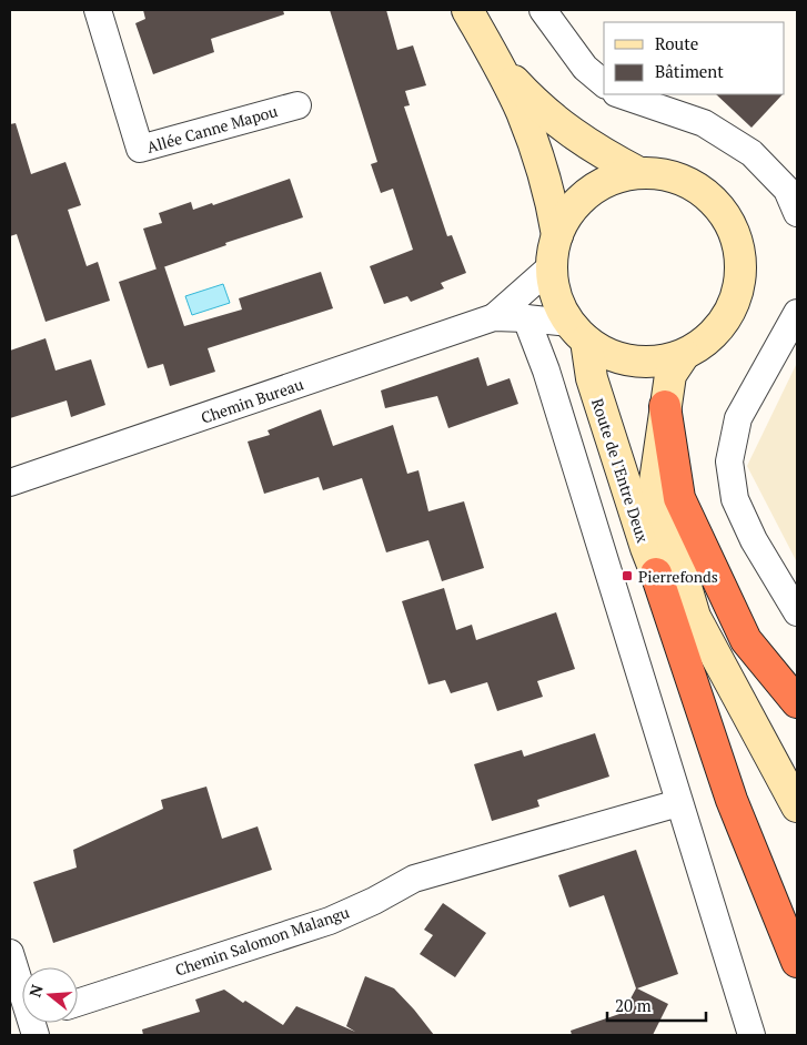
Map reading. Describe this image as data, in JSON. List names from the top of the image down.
{
  "streets": {
    "main road": ["Route de l'Entre Deux"],
    "street": ["Allée Canne Mapou", "Chemin Bureau", "Chemin Salomon Malangu"]
  },
  "crossings": [
    ["Chemin Bureau", "Route de l'Entre Deux"]
  ],
  "places": {
    "transit": ["Pierrefonds"]
  },
  "legend": ["Route", "Bâtiment"],
  "scale_bar": "20 m",
  "north": "left"
}
